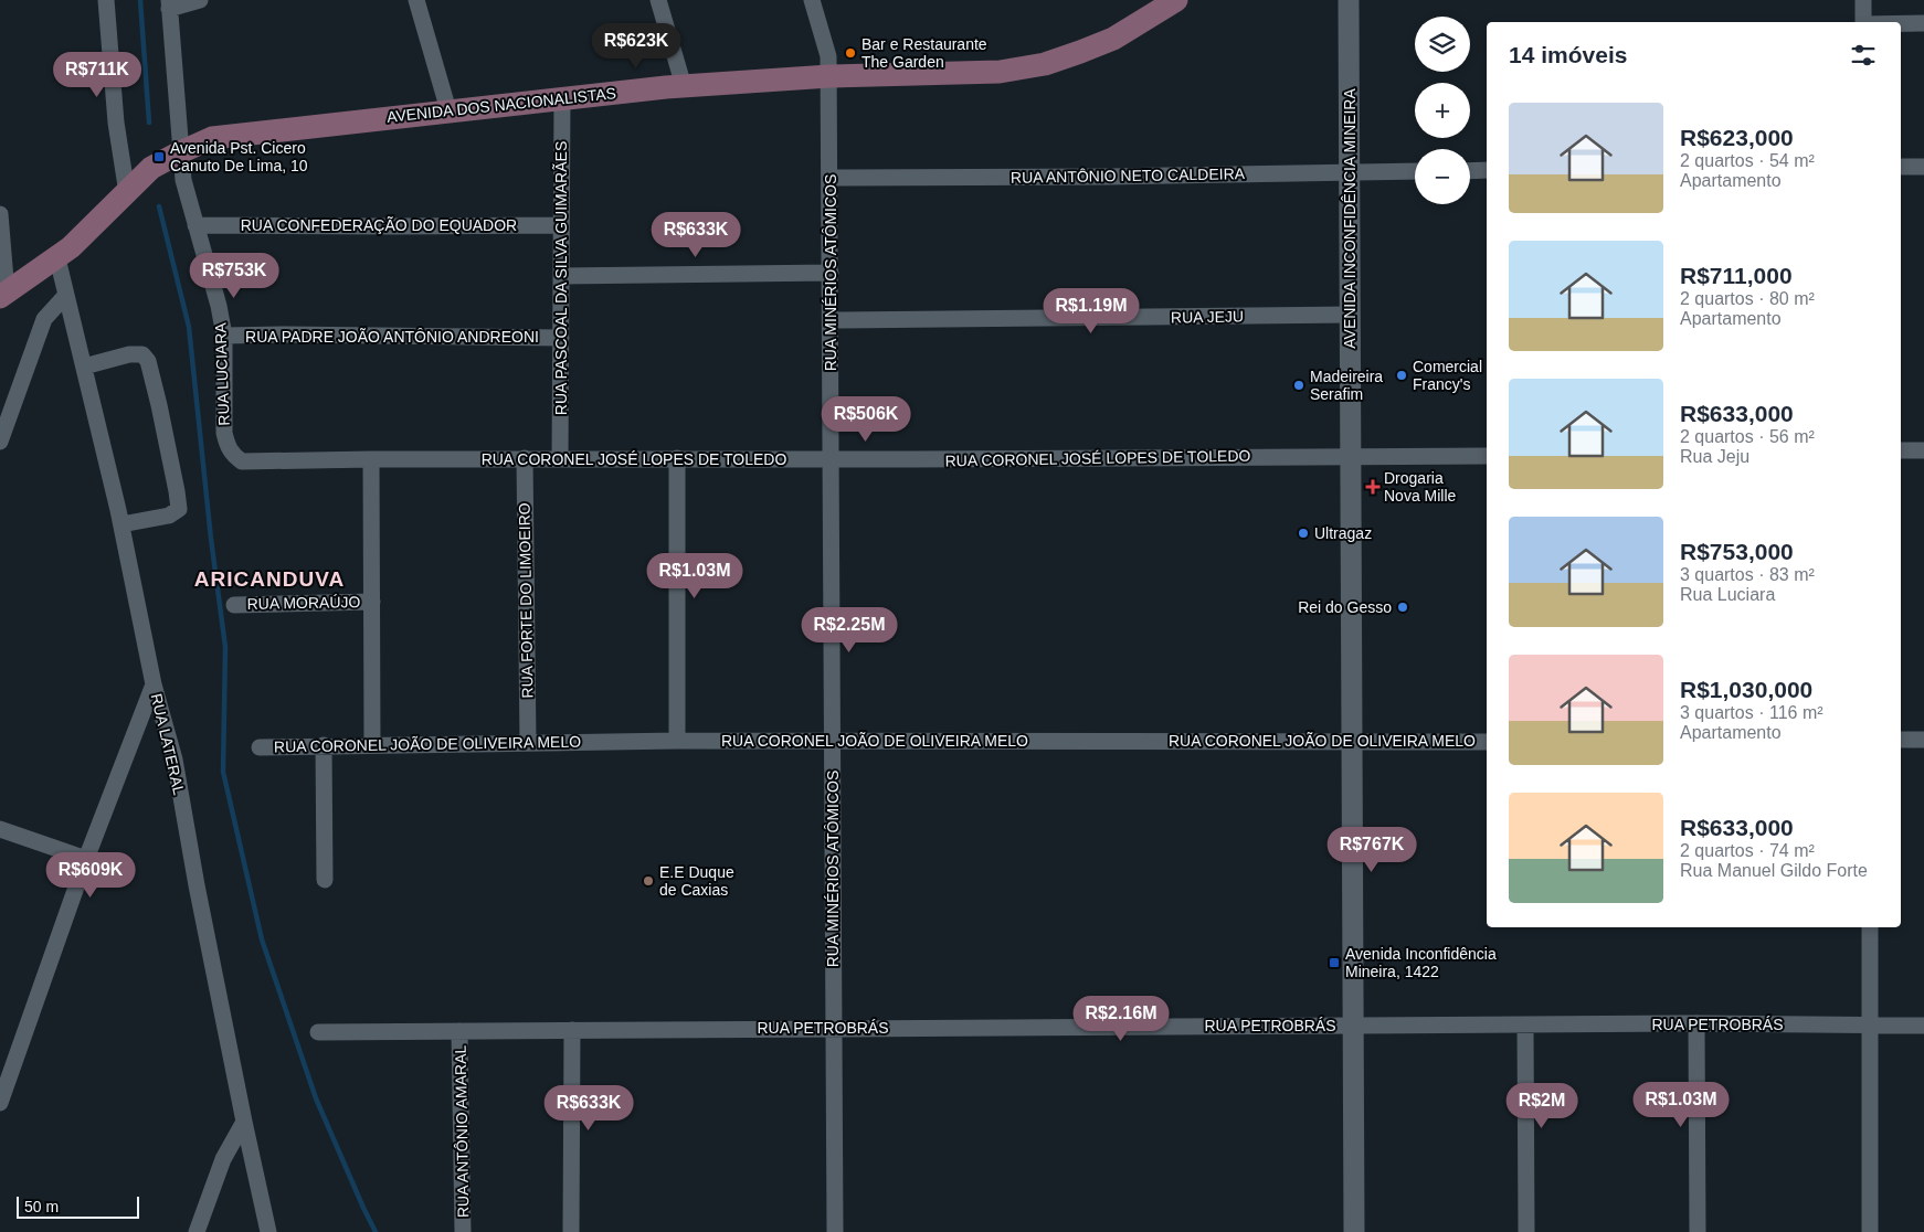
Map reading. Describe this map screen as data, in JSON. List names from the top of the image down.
{
  "streets": {
    "main road": ["AVENIDA DOS NACIONALISTAS"],
    "street": [
      "RUA ANTÔNIO NETO CALDEIRA",
      "AVENIDA INCONFIDÊNCIA MINEIRA",
      "RUA CONFEDERAÇÃO DO EQUADOR",
      "RUA MINÉRIOS ATÔMICOS",
      "RUA PASCOAL DA SILVA GUIMARÃES",
      "RUA JEJU",
      "RUA PADRE JOÃO ANTÔNIO ANDREONI",
      "RUA LUCIARA",
      "RUA CORONEL JOSÉ LOPES DE TOLEDO",
      "RUA FORTE DO LIMOEIRO",
      "RUA MORAÚJO",
      "RUA CORONEL JOÃO DE OLIVEIRA MELO",
      "RUA LATERAL",
      "RUA PETROBRÁS",
      "RUA ANTÔNIO AMARAL"
    ]
  },
  "crossings": [
    ["AVENIDA DOS NACIONALISTAS", "RUA MINÉRIOS ATÔMICOS"],
    ["AVENIDA DOS NACIONALISTAS", "RUA PASCOAL DA SILVA GUIMARÃES"],
    ["AVENIDA DOS NACIONALISTAS", "RUA LUCIARA"],
    ["AVENIDA DOS NACIONALISTAS", "RUA LATERAL"],
    ["RUA ANTÔNIO NETO CALDEIRA", "AVENIDA INCONFIDÊNCIA MINEIRA"],
    ["RUA ANTÔNIO NETO CALDEIRA", "RUA MINÉRIOS ATÔMICOS"],
    ["AVENIDA INCONFIDÊNCIA MINEIRA", "RUA JEJU"],
    ["AVENIDA INCONFIDÊNCIA MINEIRA", "RUA CORONEL JOSÉ LOPES DE TOLEDO"],
    ["AVENIDA INCONFIDÊNCIA MINEIRA", "RUA CORONEL JOÃO DE OLIVEIRA MELO"],
    ["AVENIDA INCONFIDÊNCIA MINEIRA", "RUA PETROBRÁS"],
    ["RUA CONFEDERAÇÃO DO EQUADOR", "RUA PASCOAL DA SILVA GUIMARÃES"],
    ["RUA CONFEDERAÇÃO DO EQUADOR", "RUA LUCIARA"],
    ["RUA MINÉRIOS ATÔMICOS", "RUA JEJU"],
    ["RUA MINÉRIOS ATÔMICOS", "RUA CORONEL JOSÉ LOPES DE TOLEDO"],
    ["RUA MINÉRIOS ATÔMICOS", "RUA CORONEL JOÃO DE OLIVEIRA MELO"],
    ["RUA MINÉRIOS ATÔMICOS", "RUA PETROBRÁS"],
    ["RUA PASCOAL DA SILVA GUIMARÃES", "RUA PADRE JOÃO ANTÔNIO ANDREONI"],
    ["RUA PASCOAL DA SILVA GUIMARÃES", "RUA CORONEL JOSÉ LOPES DE TOLEDO"],
    ["RUA PADRE JOÃO ANTÔNIO ANDREONI", "RUA LUCIARA"],
    ["RUA LUCIARA", "RUA CORONEL JOSÉ LOPES DE TOLEDO"],
    ["RUA CORONEL JOSÉ LOPES DE TOLEDO", "RUA FORTE DO LIMOEIRO"],
    ["RUA FORTE DO LIMOEIRO", "RUA CORONEL JOÃO DE OLIVEIRA MELO"],
    ["RUA PETROBRÁS", "RUA ANTÔNIO AMARAL"]
  ],
  "districts": ["ARICANDUVA"],
  "places": {
    "other": [
      "Bar e Restaurante The Garden",
      "Comercial Francy's",
      "Madeireira Serafim",
      "Ultragaz",
      "Rei do Gesso",
      "E.E Duque de Caxias"
    ],
    "transit": ["Avenida Pst. Cicero Canuto De Lima, 10", "Avenida Inconfidência Mineira, 1422"],
    "health": ["Drogaria Nova Mille"]
  },
  "scale_bar": "50 m",
  "page": {
    "map_buttons": ["+", "−"],
    "heading": "14 imóveis",
    "price": [
      "R$623K",
      "R$711K",
      "R$633K",
      "R$753K",
      "R$1.19M",
      "R$506K",
      "R$1.03M",
      "R$2.25M",
      "R$767K",
      "R$609K",
      "R$2.16M",
      "R$1.03M",
      "R$2M",
      "R$633K"
    ],
    "list": [
      {
        "name": "R$623,000",
        "note": "2 quartos · 54 m² · Apartamento"
      },
      {
        "name": "R$711,000",
        "note": "2 quartos · 80 m² · Apartamento"
      },
      {
        "name": "R$633,000",
        "note": "2 quartos · 56 m² · Rua Jeju"
      },
      {
        "name": "R$753,000",
        "note": "3 quartos · 83 m² · Rua Luciara"
      },
      {
        "name": "R$1,030,000",
        "note": "3 quartos · 116 m² · Apartamento"
      },
      {
        "name": "R$633,000",
        "note": "2 quartos · 74 m² · Rua Manuel Gildo Forte"
      }
    ],
    "scale": "50 m"
  }
}
